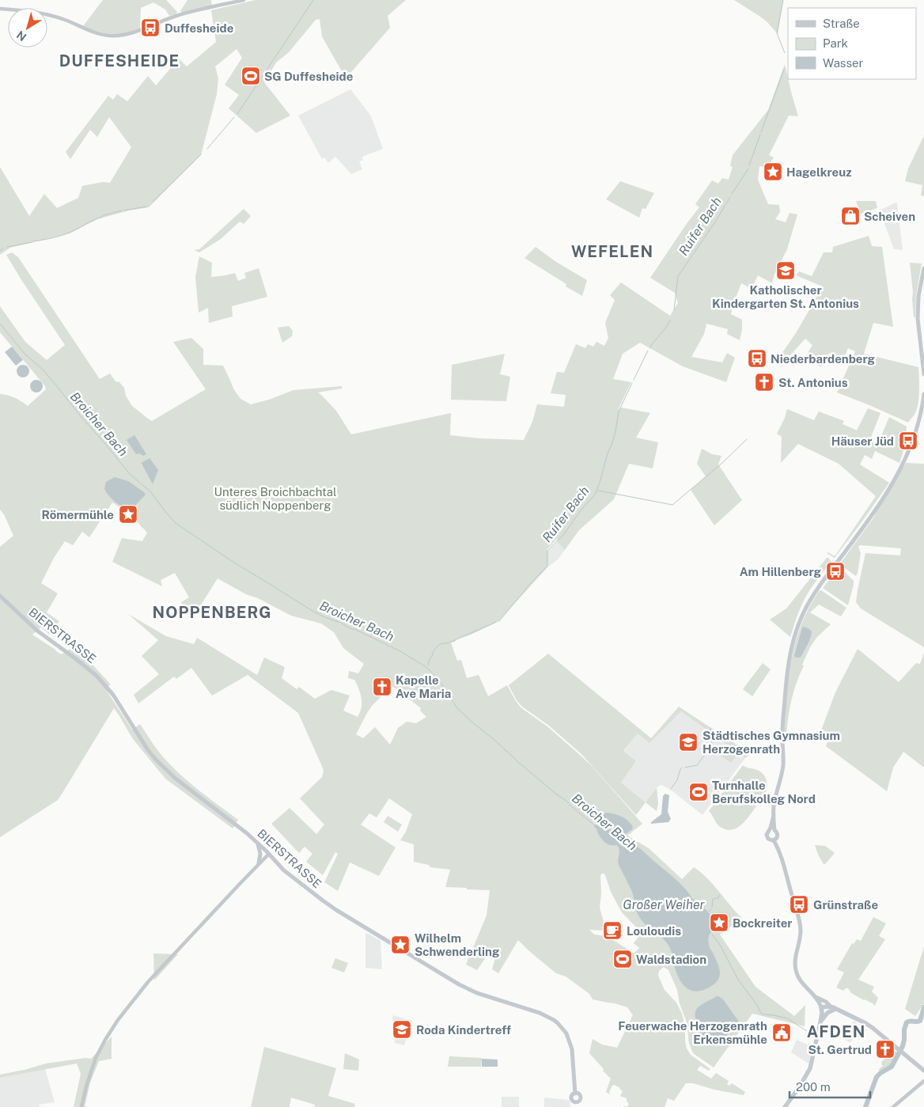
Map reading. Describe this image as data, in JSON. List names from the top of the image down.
{
  "streets": {
    "main road": ["BIERSTRASSE"]
  },
  "districts": [
    "DUFFESHEIDE",
    "WEFELEN",
    "NOPPENBERG",
    "AFDEN"
  ],
  "water": ["Ruifer Bach", "Broicher Bach", "Großer Weiher"],
  "parks": ["Unteres Broichbachtal südlich Noppenberg"],
  "places": {
    "bus stop": [
      "Duffesheide",
      "Niederbardenberg",
      "Häuser Jüd",
      "Am Hillenberg",
      "Grünstraße"
    ],
    "sports": ["SG Duffesheide", "Turnhalle Berufskolleg Nord", "Waldstadion"],
    "place": [
      "Hagelkreuz",
      "Römermühle",
      "Bockreiter",
      "Wilhelm Schwenderling"
    ],
    "shop": ["Scheiven"],
    "school or university": ["Katholischer Kindergarten St. Antonius", "Städtisches Gymnasium Herzogenrath", "Roda Kindertreff"],
    "church": ["St. Antonius", "Kapelle Ave Maria", "St. Gertrud"],
    "cafe": ["Louloudis"],
    "public building": ["Feuerwache Herzogenrath Erkensmühle"]
  },
  "legend": ["Straße", "Park", "Wasser"],
  "scale_bar": "200 m",
  "north": "bottom left"
}
